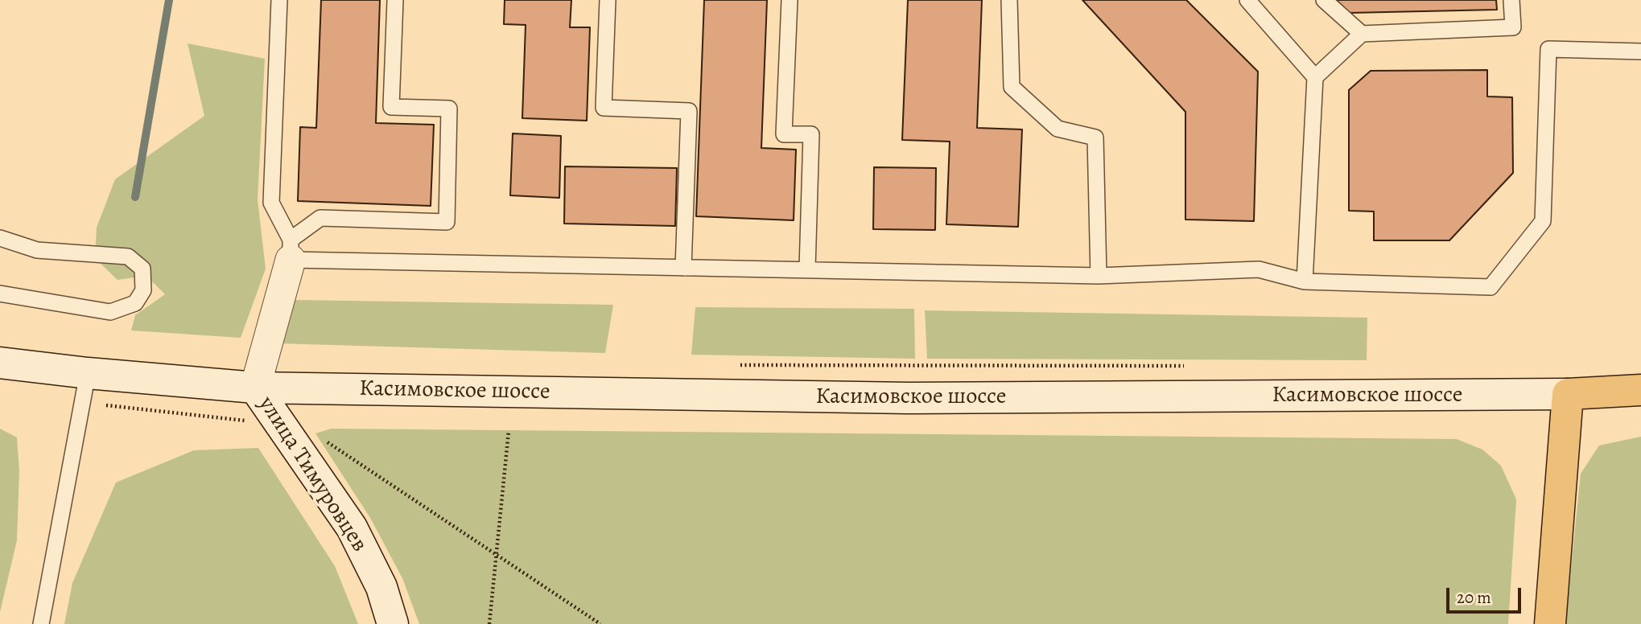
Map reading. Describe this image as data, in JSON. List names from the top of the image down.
{
  "streets": {
    "main road": ["Касимовское шоссе", "улица Тимуровцев"]
  },
  "crossings": [
    ["Касимовское шоссе", "улица Тимуровцев"]
  ],
  "scale_bar": "20 m"
}
